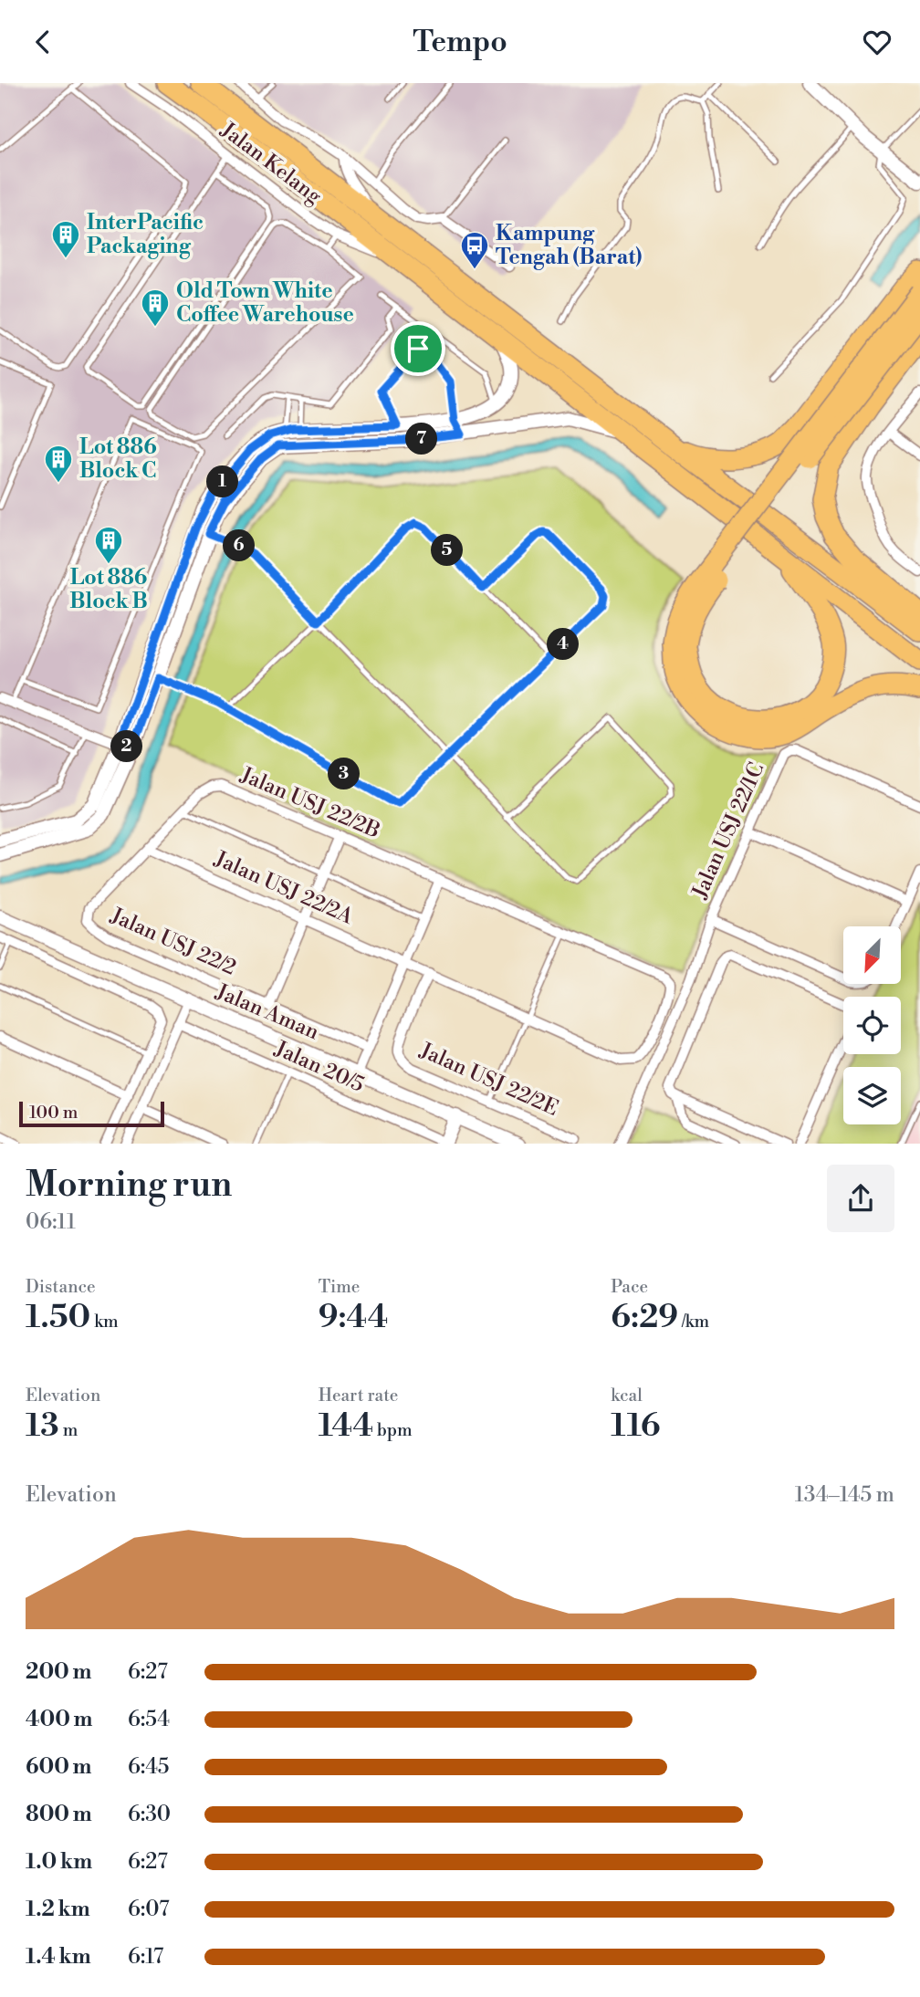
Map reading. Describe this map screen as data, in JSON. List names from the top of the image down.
{
  "streets": {
    "street": [
      "Jalan Kelang",
      "Jalan USJ 22/2B",
      "Jalan USJ 22/1C",
      "Jalan USJ 22/2A",
      "Jalan USJ 22/2",
      "Jalan Aman",
      "Jalan 20/5",
      "Jalan USJ 22/2E"
    ]
  },
  "crossings": [
    ["Jalan USJ 22/2B", "Jalan USJ 22/2A"],
    ["Jalan USJ 22/2B", "Jalan USJ 22/2"],
    ["Jalan USJ 22/2A", "Jalan USJ 22/2"],
    ["Jalan USJ 22/2A", "Jalan USJ 22/2E"]
  ],
  "places": {
    "building": [
      "InterPacific Packaging",
      "Old Town White Coffee Warehouse",
      "Lot 886 Block C",
      "Lot 886 Block B"
    ],
    "bus stop": ["Kampung Tengah (Barat)"]
  },
  "scale_bar": "100 m",
  "north": "bottom left",
  "page": {
    "header": "Tempo",
    "pins": [
      "7",
      "1",
      "6",
      "5",
      "4",
      "2",
      "3"
    ],
    "scale": "100 m",
    "heading": ["Morning run", "06:11"],
    "stats": [
      ["Distance", "1.50 km"],
      ["Time", "9:44"],
      ["Pace", "6:29 /km"],
      ["Elevation", "13 m"],
      ["Heart rate", "144 bpm"],
      ["kcal", "116"]
    ],
    "chart": ["Elevation", "134–145 m"],
    "list": [
      {
        "name": "200 m",
        "note": "6:27"
      },
      {
        "name": "400 m",
        "note": "6:54"
      },
      {
        "name": "600 m",
        "note": "6:45"
      },
      {
        "name": "800 m",
        "note": "6:30"
      },
      {
        "name": "1.0 km",
        "note": "6:27"
      },
      {
        "name": "1.2 km",
        "note": "6:07"
      },
      {
        "name": "1.4 km",
        "note": "6:17"
      }
    ]
  }
}
